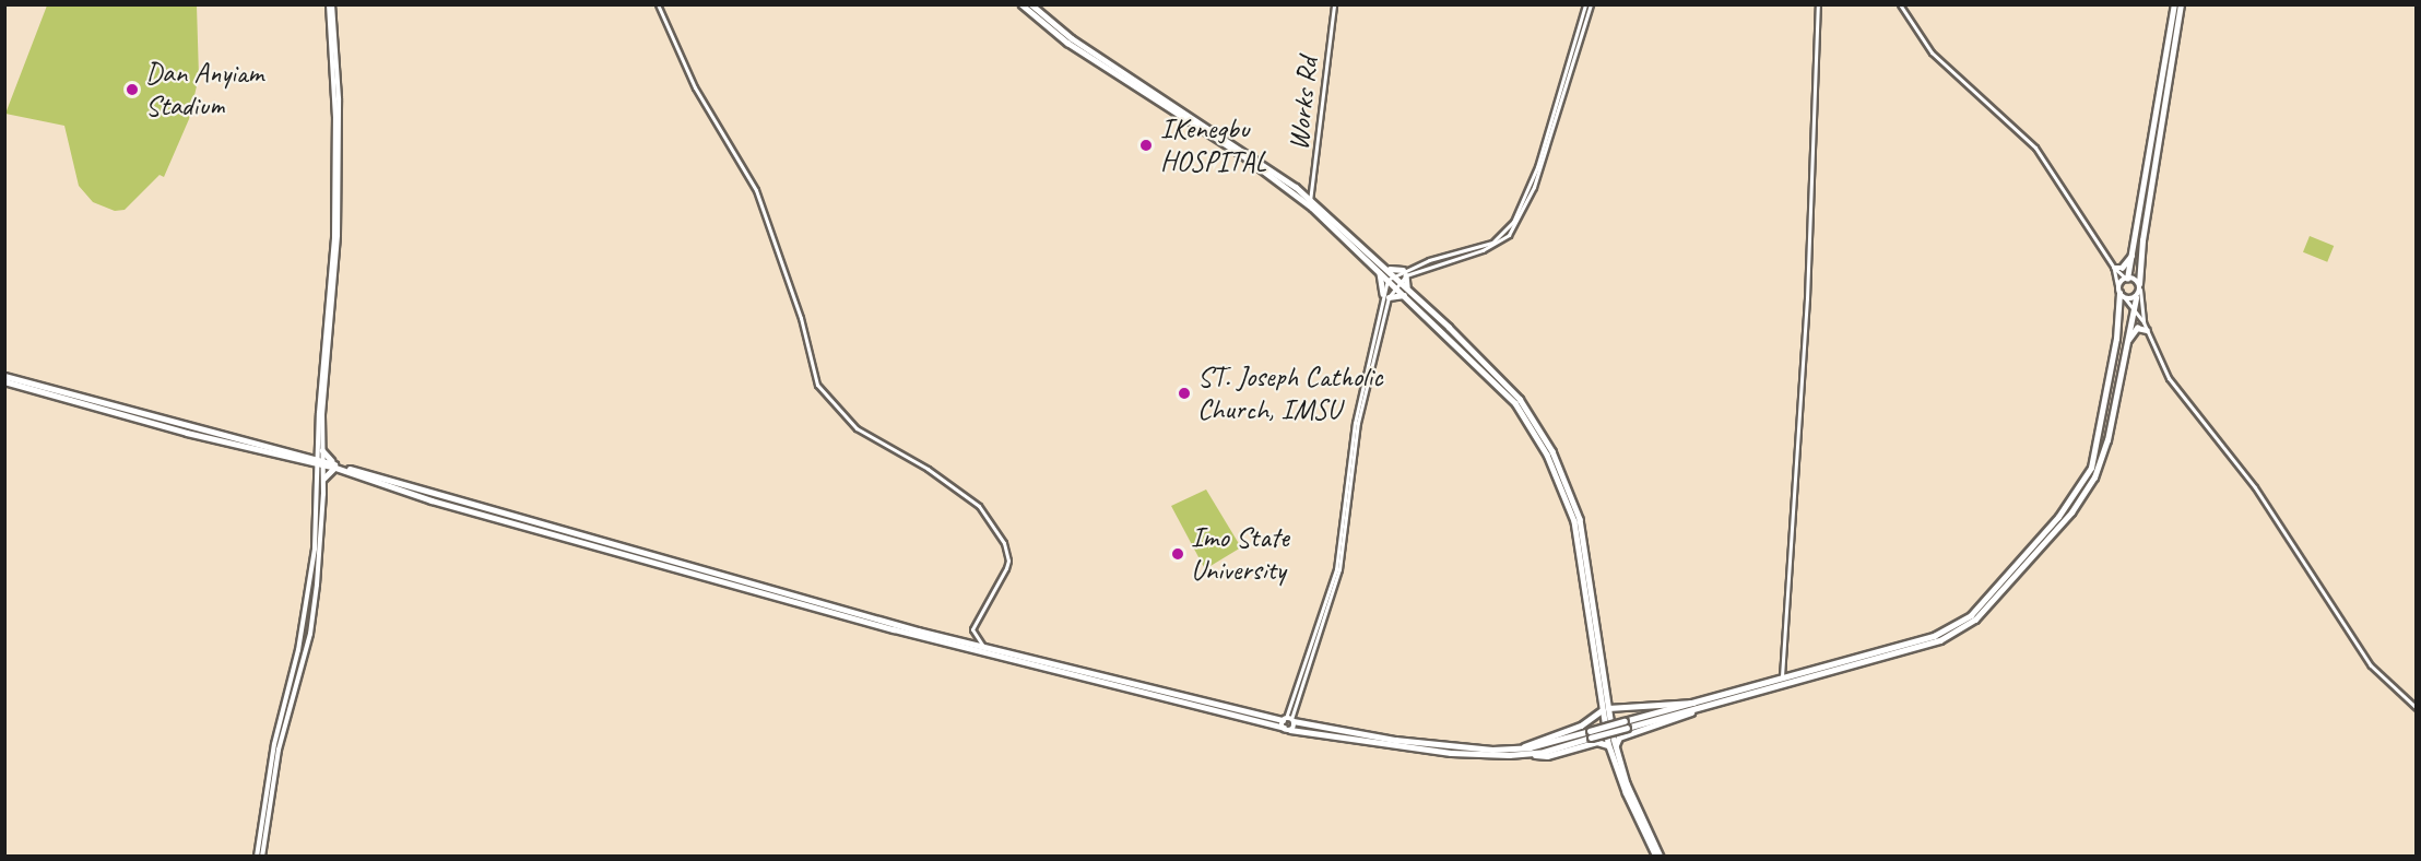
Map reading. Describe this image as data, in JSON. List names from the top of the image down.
{
  "streets": {
    "street": ["Works Rd"]
  },
  "places": [
    "Dan Anyiam Stadium",
    "IKenegbu HOSPITAL",
    "ST. Joseph Catholic Church, IMSU",
    "Imo State University"
  ]
}
